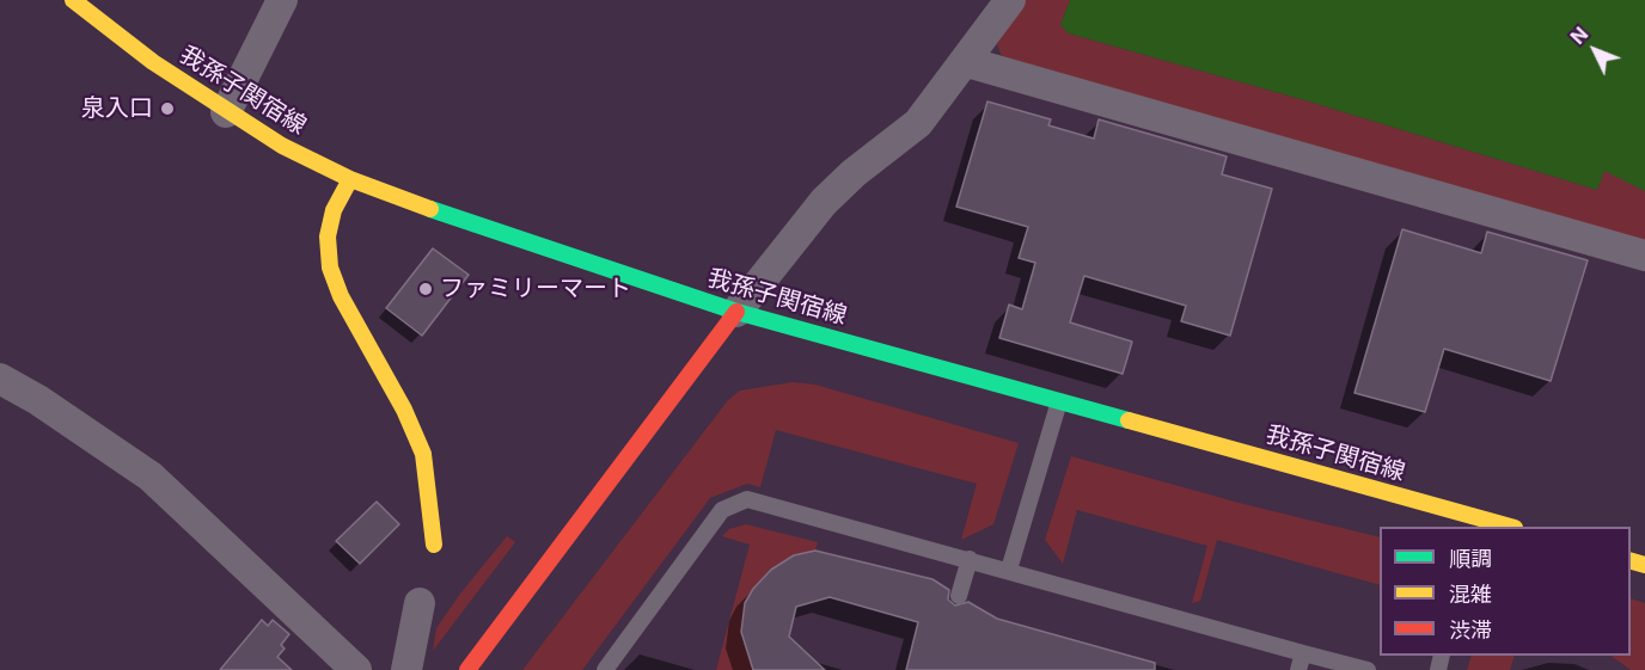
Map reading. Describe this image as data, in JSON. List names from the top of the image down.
{
  "streets": {
    "main road": ["我孫子関宿線"]
  },
  "places": ["泉入口", "ファミリーマート"],
  "legend": ["順調", "混雑", "渋滞"],
  "north": "top left"
}
